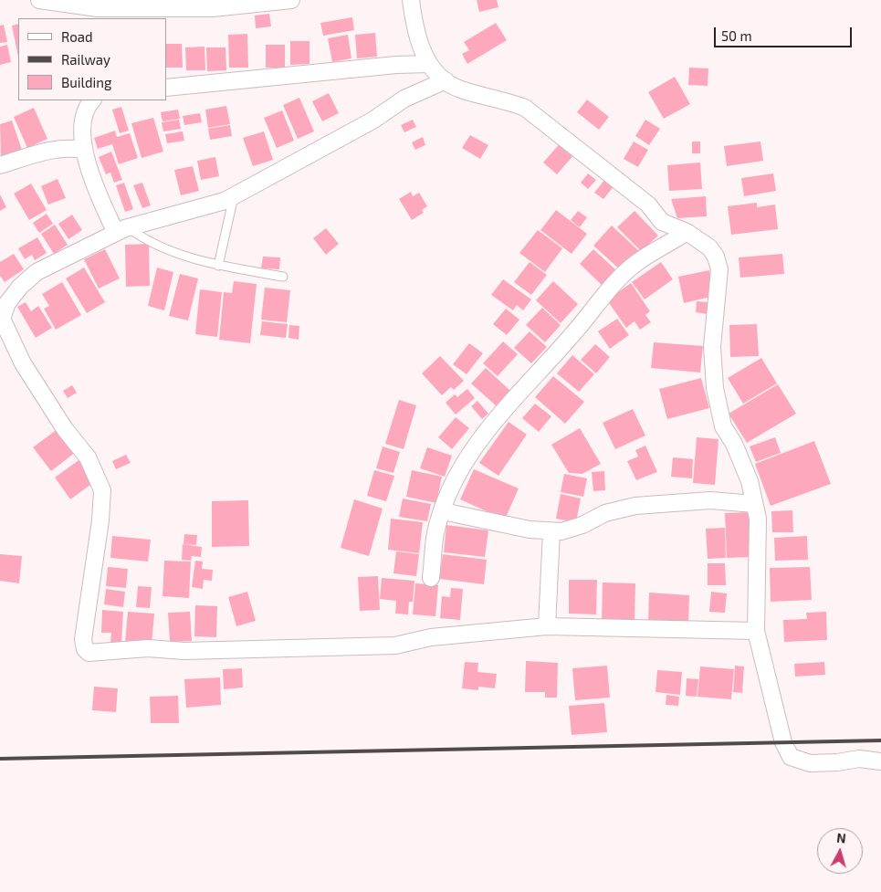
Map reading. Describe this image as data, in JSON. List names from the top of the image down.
{
  "legend": ["Road", "Railway", "Building"],
  "scale_bar": "50 m",
  "north": "top"
}
